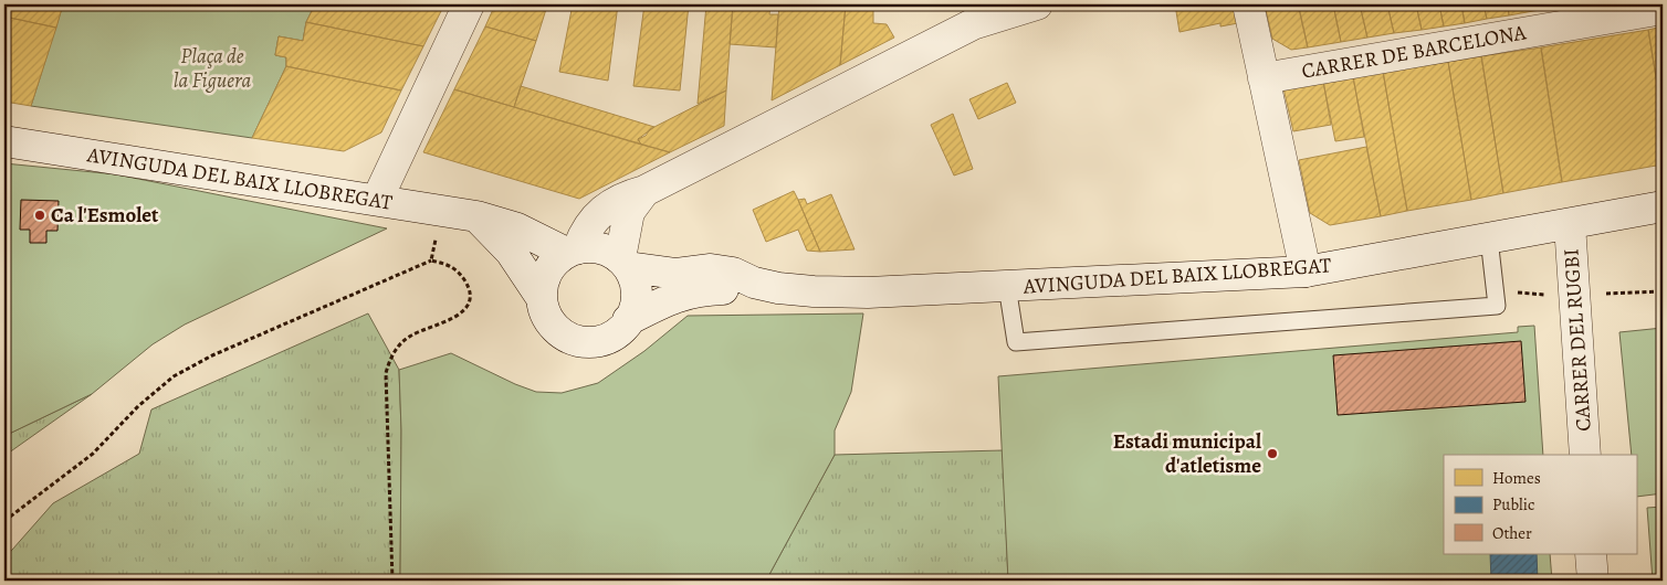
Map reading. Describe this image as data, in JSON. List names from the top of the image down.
{
  "streets": {
    "main road": ["CARRER DE BARCELONA", "AVINGUDA DEL BAIX LLOBREGAT", "CARRER DEL RUGBI"]
  },
  "crossings": [
    ["AVINGUDA DEL BAIX LLOBREGAT", "CARRER DEL RUGBI"]
  ],
  "parks": ["Plaça de la Figuera"],
  "places": ["Ca l'Esmolet", "Estadi municipal d'atletisme"],
  "legend": ["Homes", "Public", "Other"]
}
